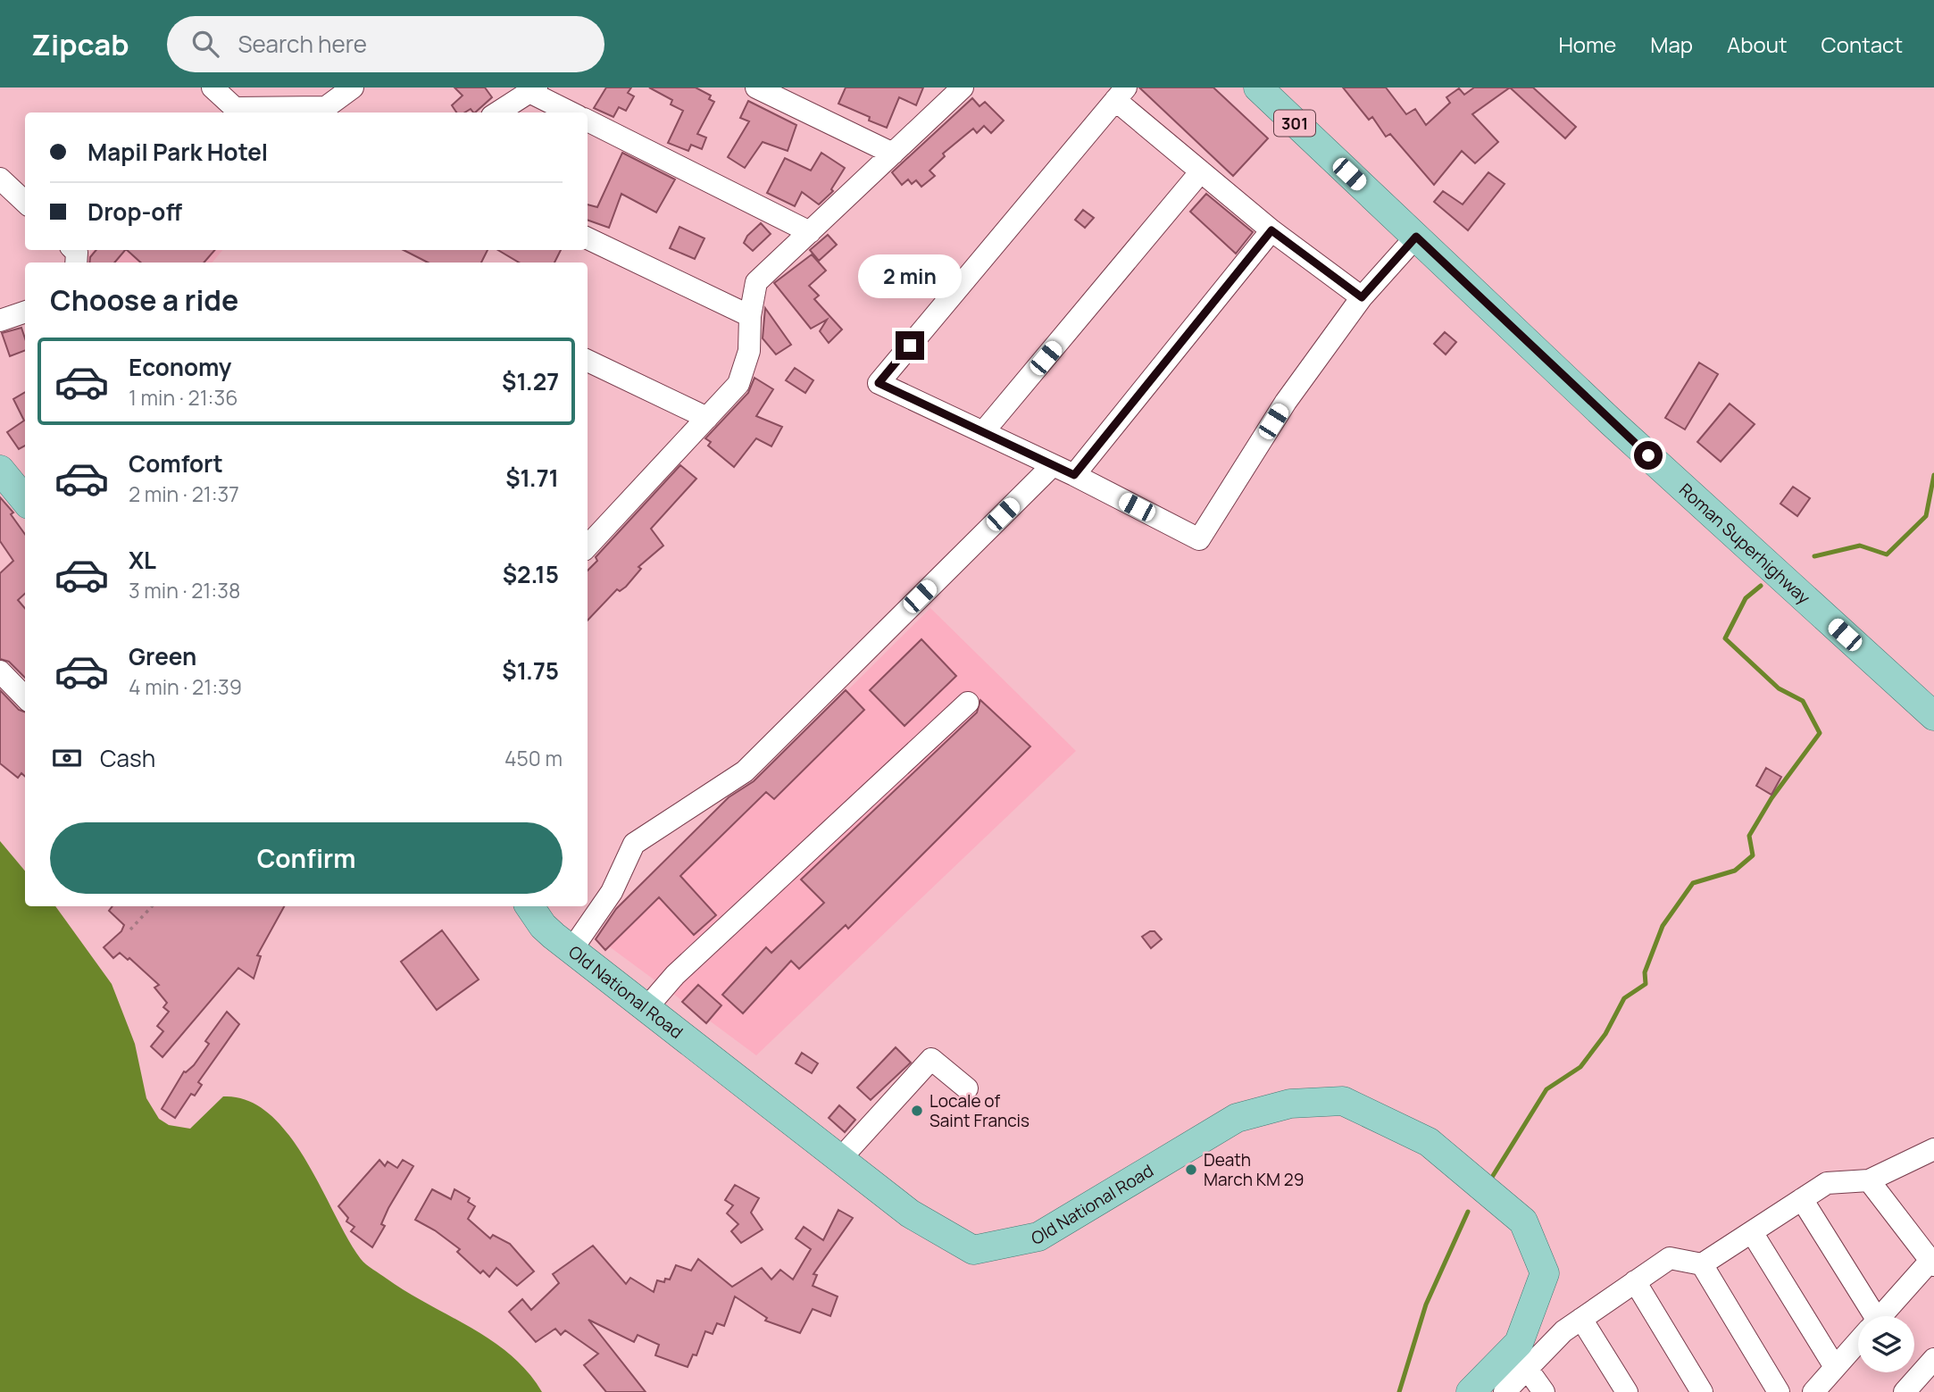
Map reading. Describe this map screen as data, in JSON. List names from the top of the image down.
{
  "streets": {
    "main road": ["301", "Roman Superhighway", "Old National Road"]
  },
  "places": ["Locale of Saint Francis", "Death March KM 29"],
  "page": {
    "header": "Zipcab",
    "search": "Search here",
    "nav": [
      "Home",
      "Map",
      "About",
      "Contact"
    ],
    "banner": ["Mapil Park Hotel", "Drop-off"],
    "bubble": "2 min",
    "heading": "Choose a ride",
    "list": [
      {
        "name": "Economy",
        "note": "1 min · 21:36",
        "value": "$1.27"
      },
      {
        "name": "Comfort",
        "note": "2 min · 21:37",
        "value": "$1.71"
      },
      {
        "name": "XL",
        "note": "3 min · 21:38",
        "value": "$2.15"
      },
      {
        "name": "Green",
        "note": "4 min · 21:39",
        "value": "$1.75"
      }
    ],
    "pay": ["Cash", "450 m"],
    "buttons": "Confirm"
  }
}
